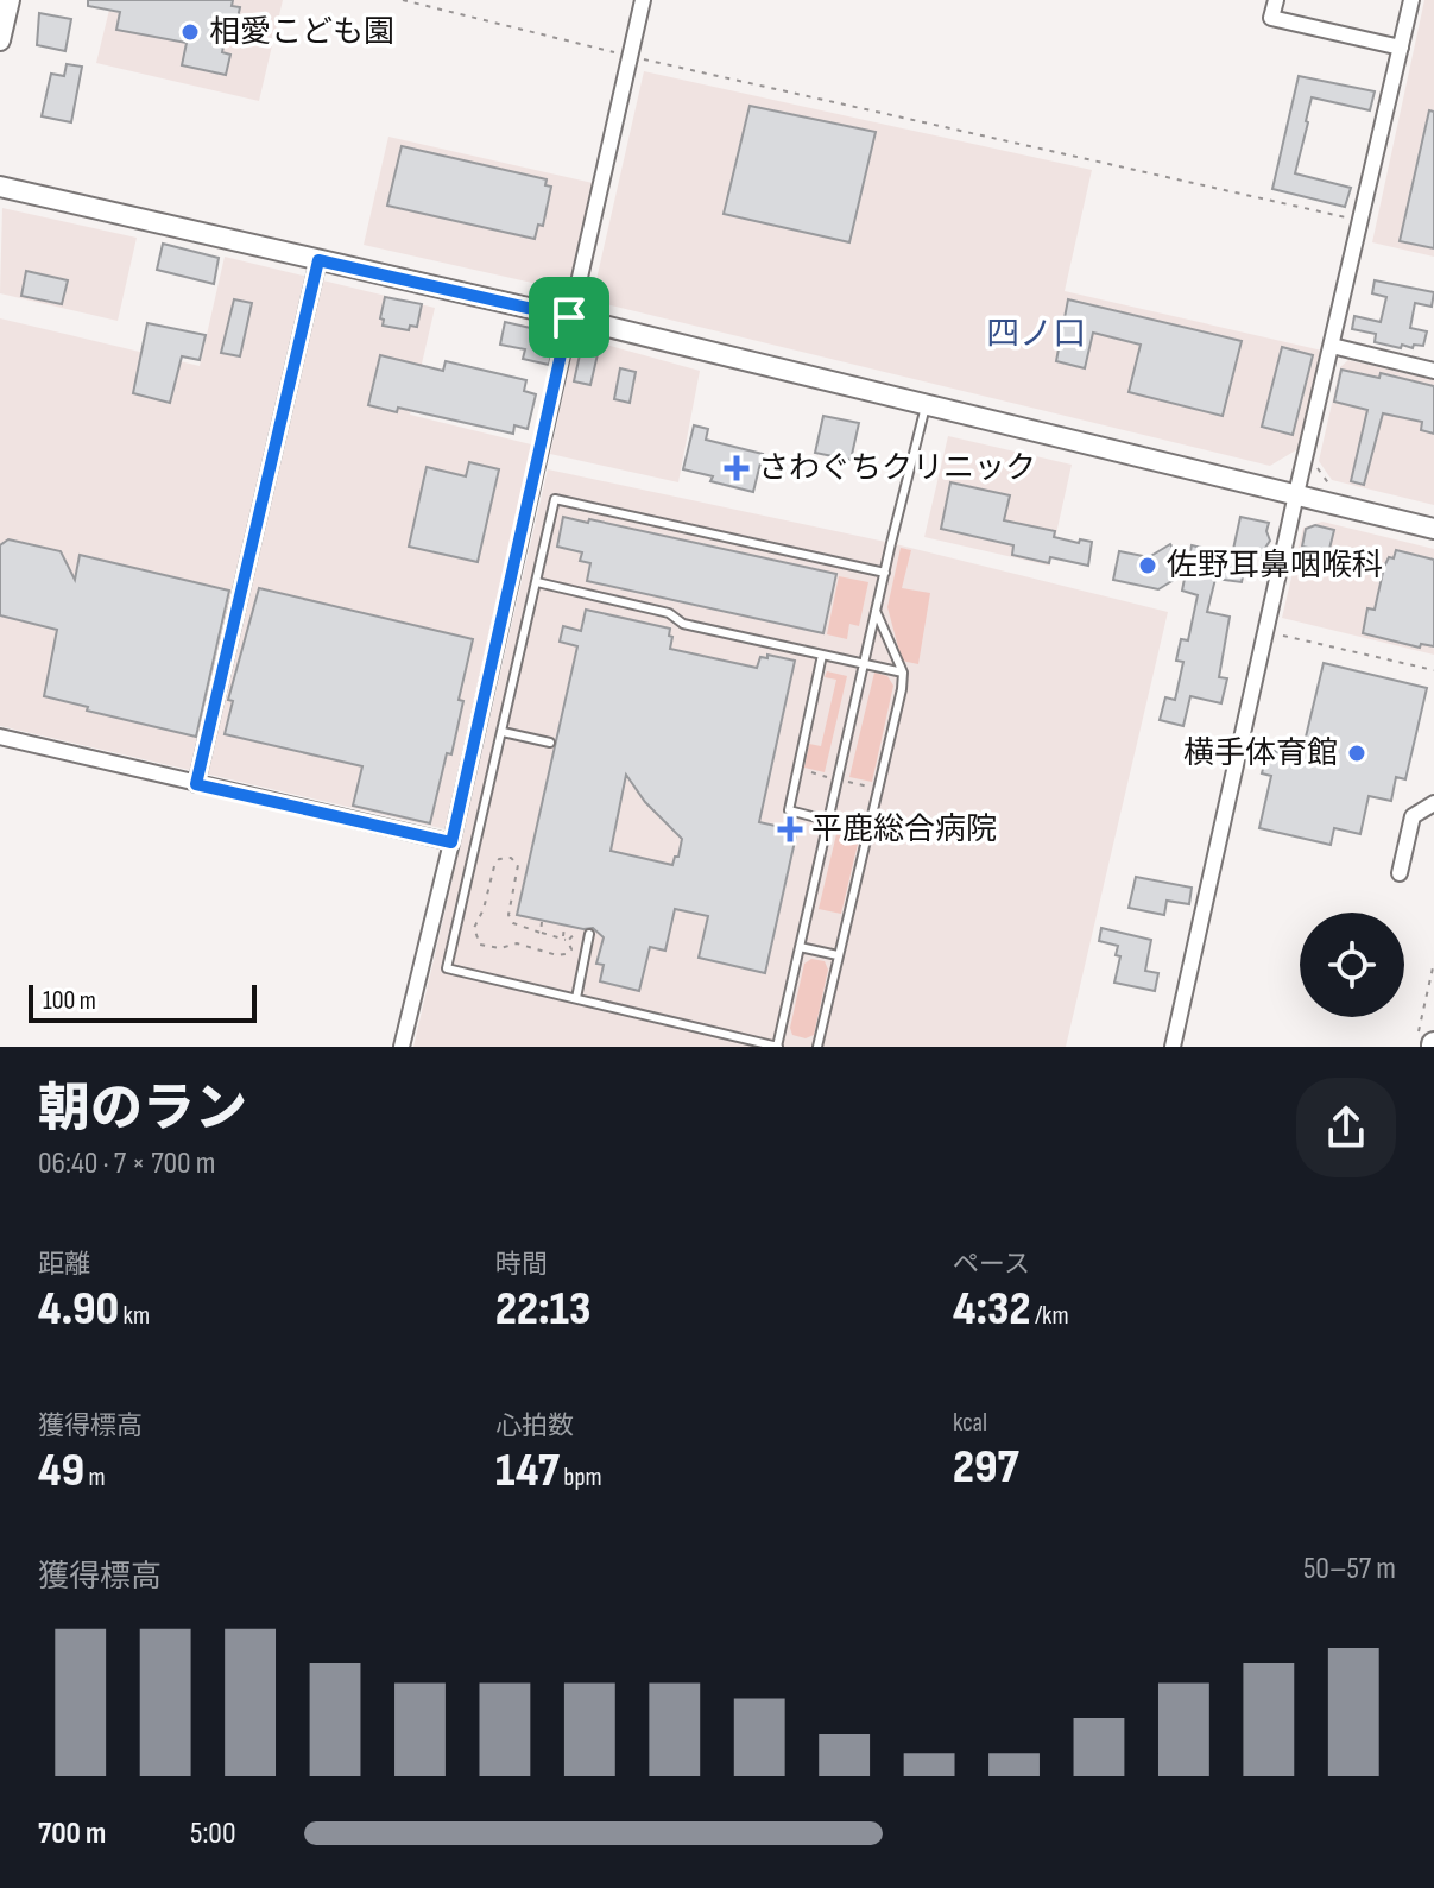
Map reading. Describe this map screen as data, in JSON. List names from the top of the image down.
{
  "districts": ["四ノ口"],
  "places": {
    "other": ["相愛こども園", "佐野耳鼻咽喉科", "横手体育館"],
    "health": ["さわぐちクリニック", "平鹿総合病院"]
  },
  "scale_bar": "100 m",
  "page": {
    "scale": "100 m",
    "heading": ["朝のラン", "06:40 · 7 × 700 m"],
    "stats": [
      ["距離", "4.90 km"],
      ["時間", "22:13"],
      ["ペース", "4:32 /km"],
      ["獲得標高", "49 m"],
      ["心拍数", "147 bpm"],
      ["kcal", "297"]
    ],
    "chart": ["獲得標高", "50–57 m"],
    "list": [
      {
        "name": "700 m",
        "note": "5:00"
      }
    ]
  }
}
